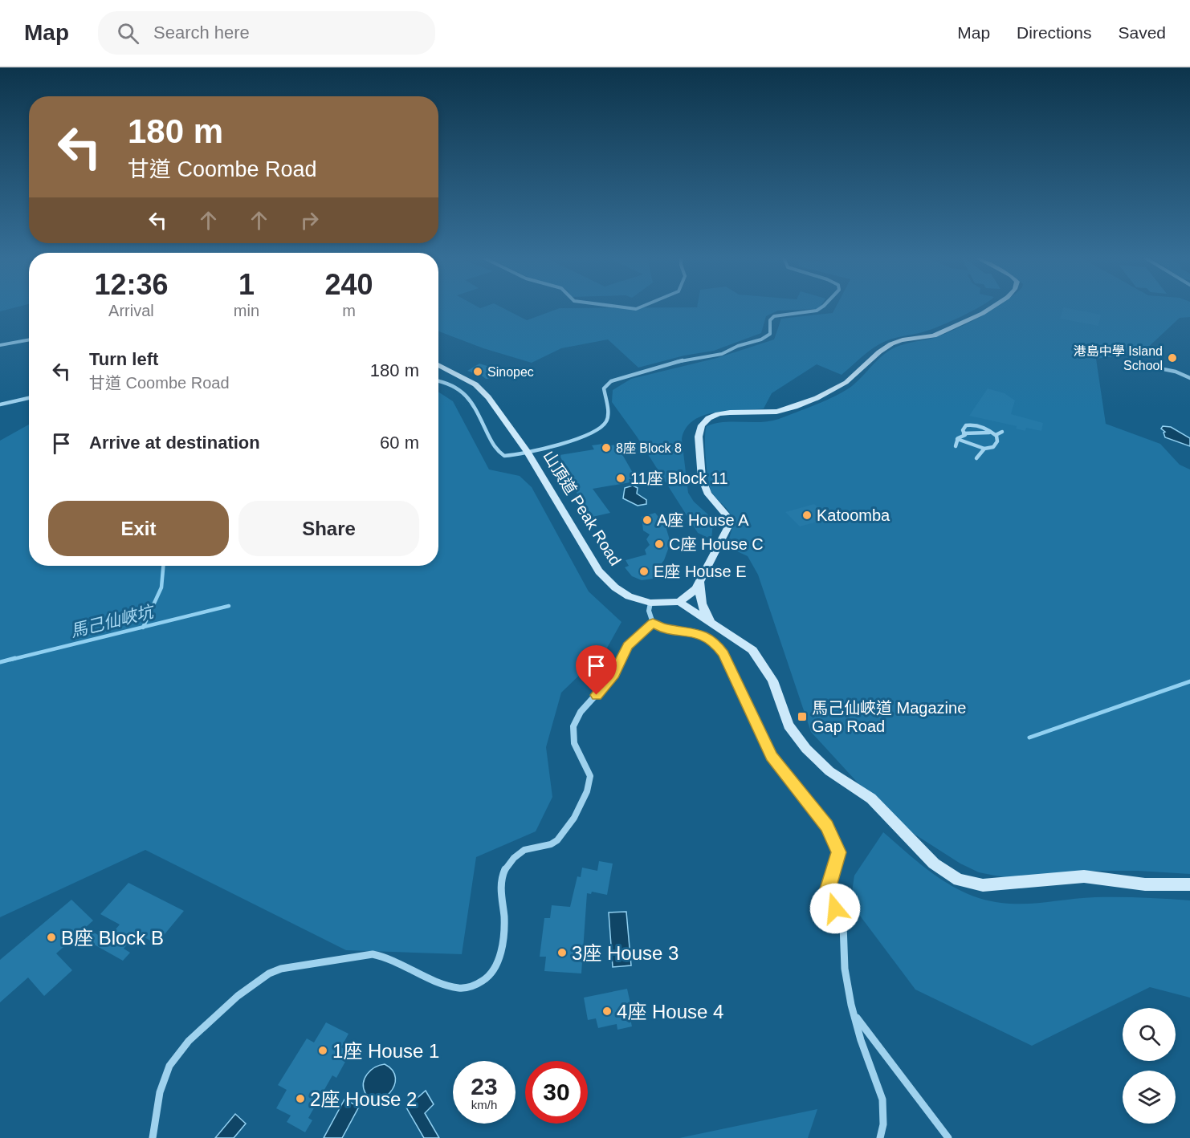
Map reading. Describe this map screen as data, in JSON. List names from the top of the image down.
{
  "streets": {
    "main road": ["山頂道 Peak Road"]
  },
  "water": ["馬己仙峽坑"],
  "places": {
    "other": [
      "港島中學 Island School",
      "Sinopec",
      "8座 Block 8",
      "11座 Block 11",
      "Katoomba",
      "A座 House A",
      "C座 House C",
      "E座 House E",
      "B座 Block B",
      "3座 House 3",
      "4座 House 4",
      "1座 House 1",
      "2座 House 2"
    ],
    "transit": ["馬己仙峽道 Magazine Gap Road"]
  },
  "page": {
    "header": "Map",
    "search": "Search here",
    "nav": ["Map", "Directions", "Saved"],
    "turn": ["180 m", "甘道 Coombe Road"],
    "eta": [
      "12:36",
      "Arrival",
      "1",
      "min",
      "240",
      "m"
    ],
    "list": [
      {
        "name": "Turn left",
        "note": "甘道 Coombe Road",
        "value": "180 m"
      },
      {
        "name": "Arrive at destination",
        "value": "60 m"
      }
    ],
    "buttons": ["Exit", "Share"],
    "speed": "23 km/h",
    "limit": "30"
  }
}
